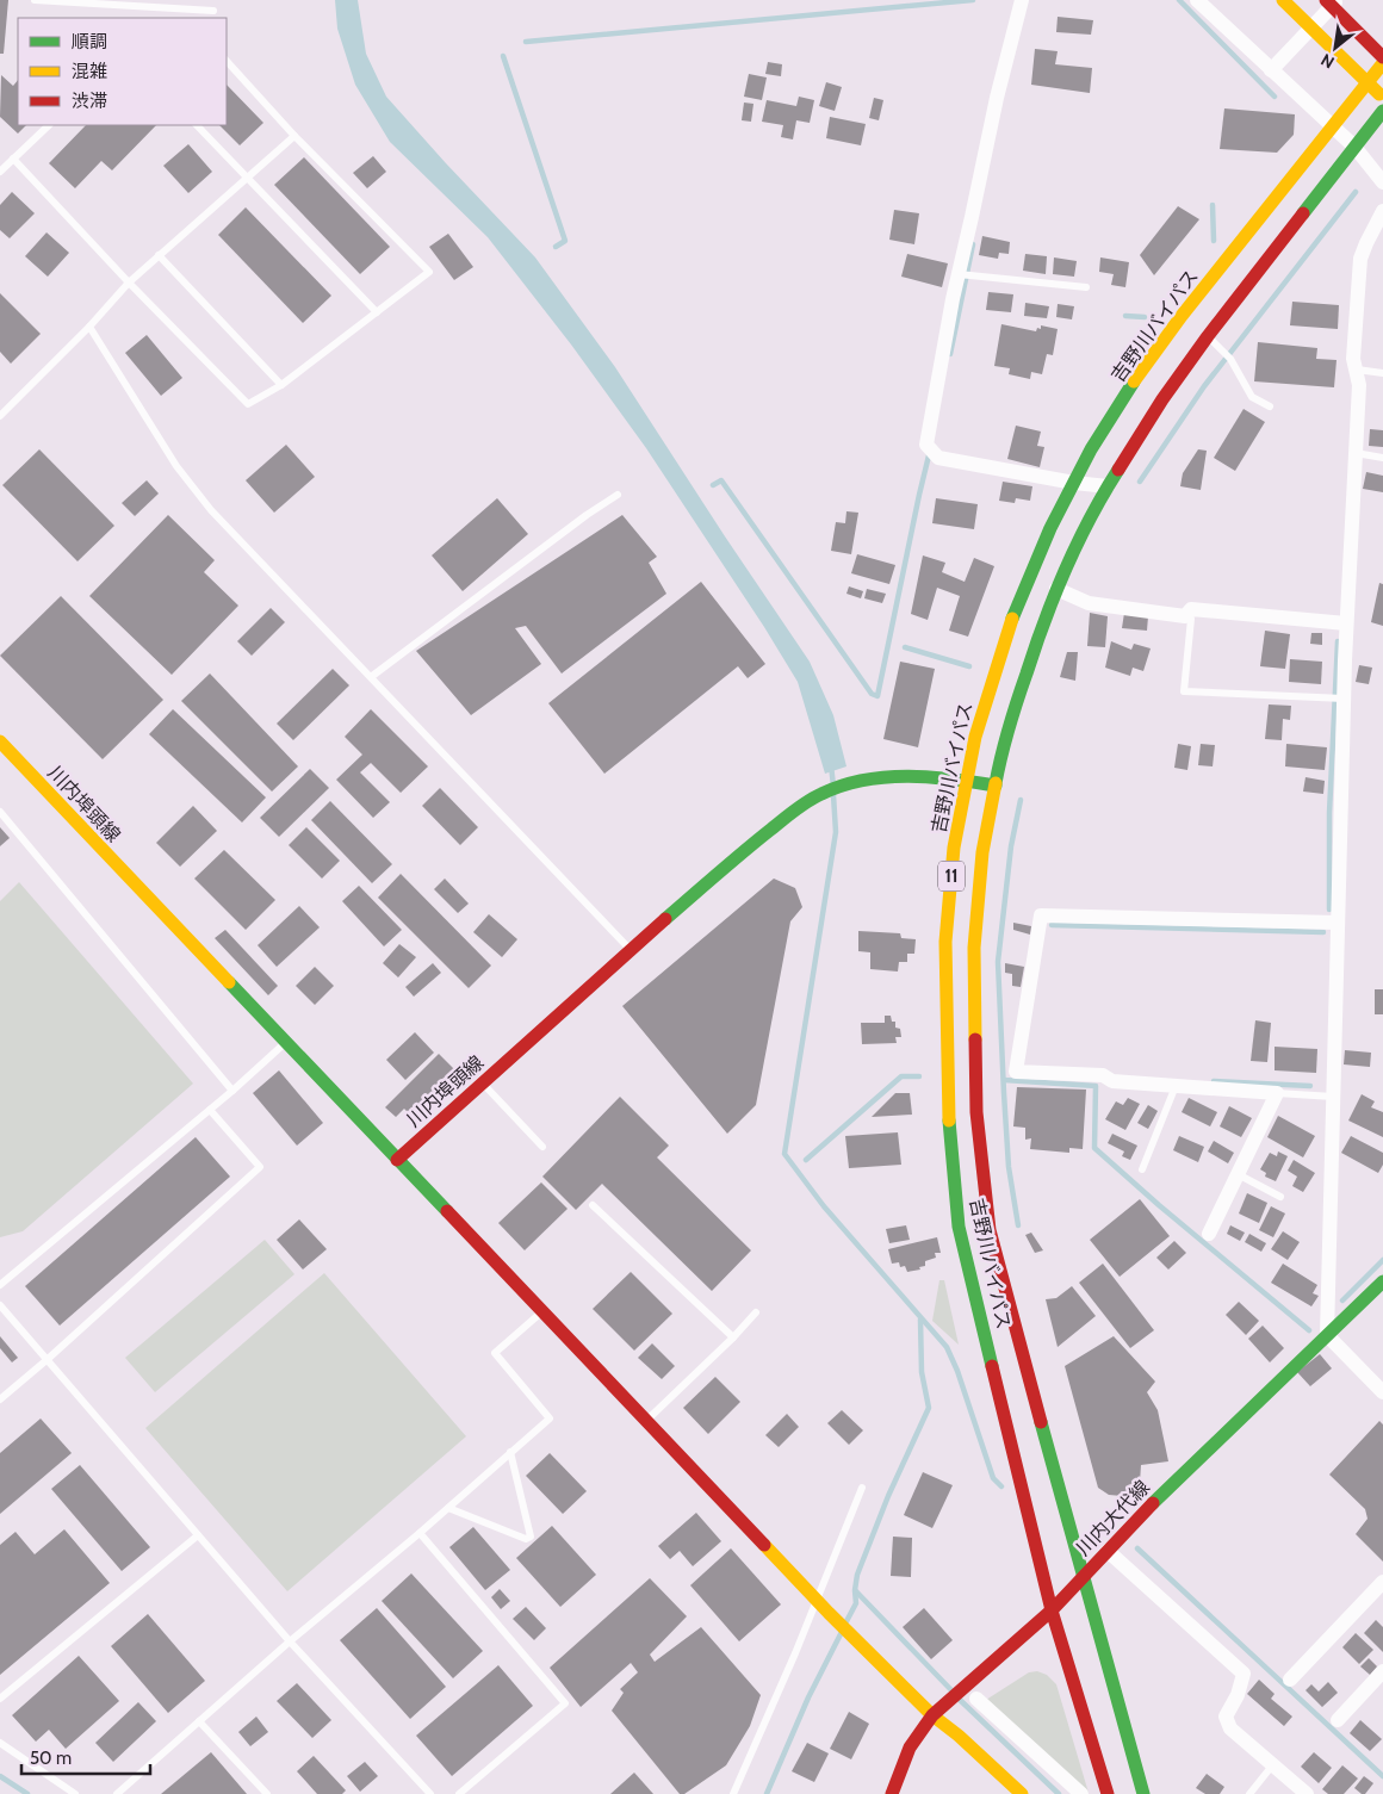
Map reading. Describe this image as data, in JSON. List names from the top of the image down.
{
  "streets": {
    "main road": [
      "吉野川バイパス",
      "川内埠頭線",
      "11",
      "川内大代線"
    ]
  },
  "crossings": [
    ["吉野川バイパス", "川内埠頭線"],
    ["吉野川バイパス", "川内大代線"]
  ],
  "legend": ["順調", "混雑", "渋滞"],
  "scale_bar": "50 m",
  "north": "bottom left"
}
